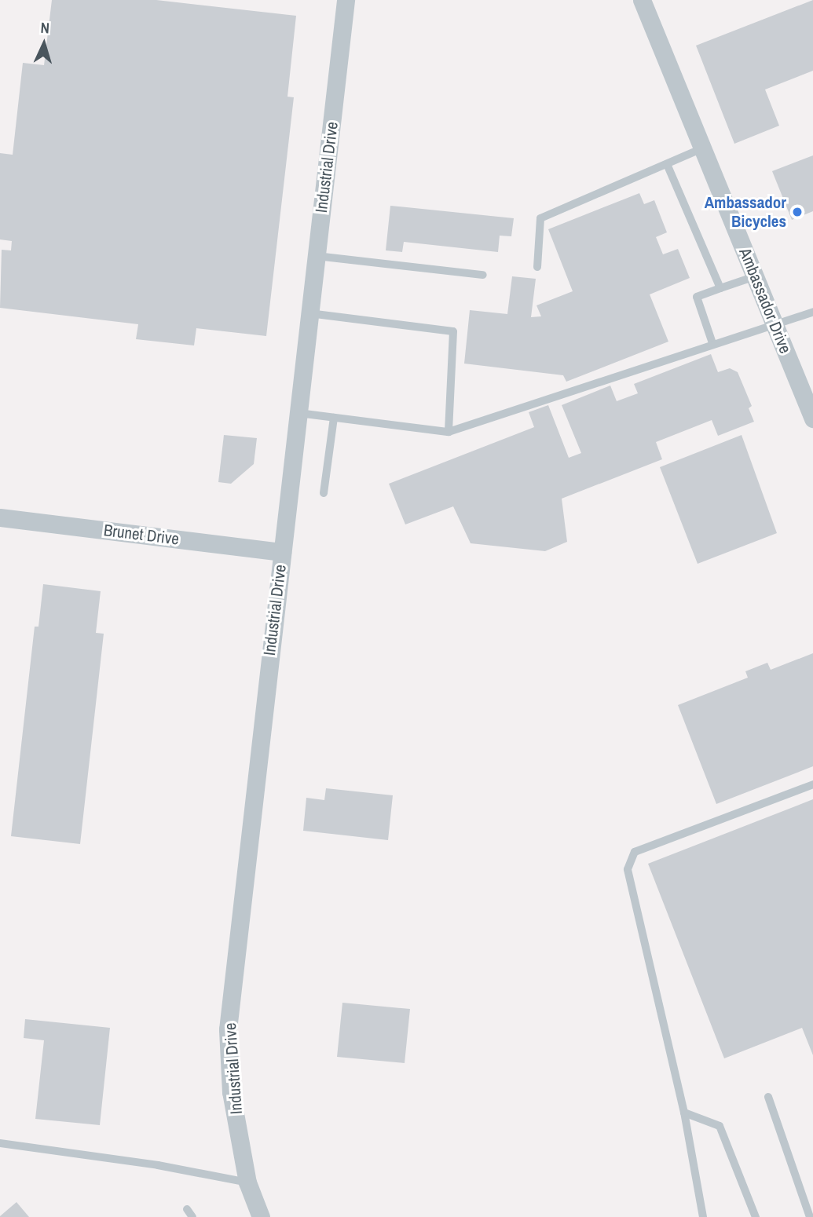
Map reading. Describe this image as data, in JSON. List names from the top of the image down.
{
  "streets": {
    "street": ["Industrial Drive", "Ambassador Drive", "Brunet Drive"]
  },
  "crossings": [
    ["Industrial Drive", "Brunet Drive"]
  ],
  "places": ["Ambassador Bicycles"],
  "north": "top"
}
